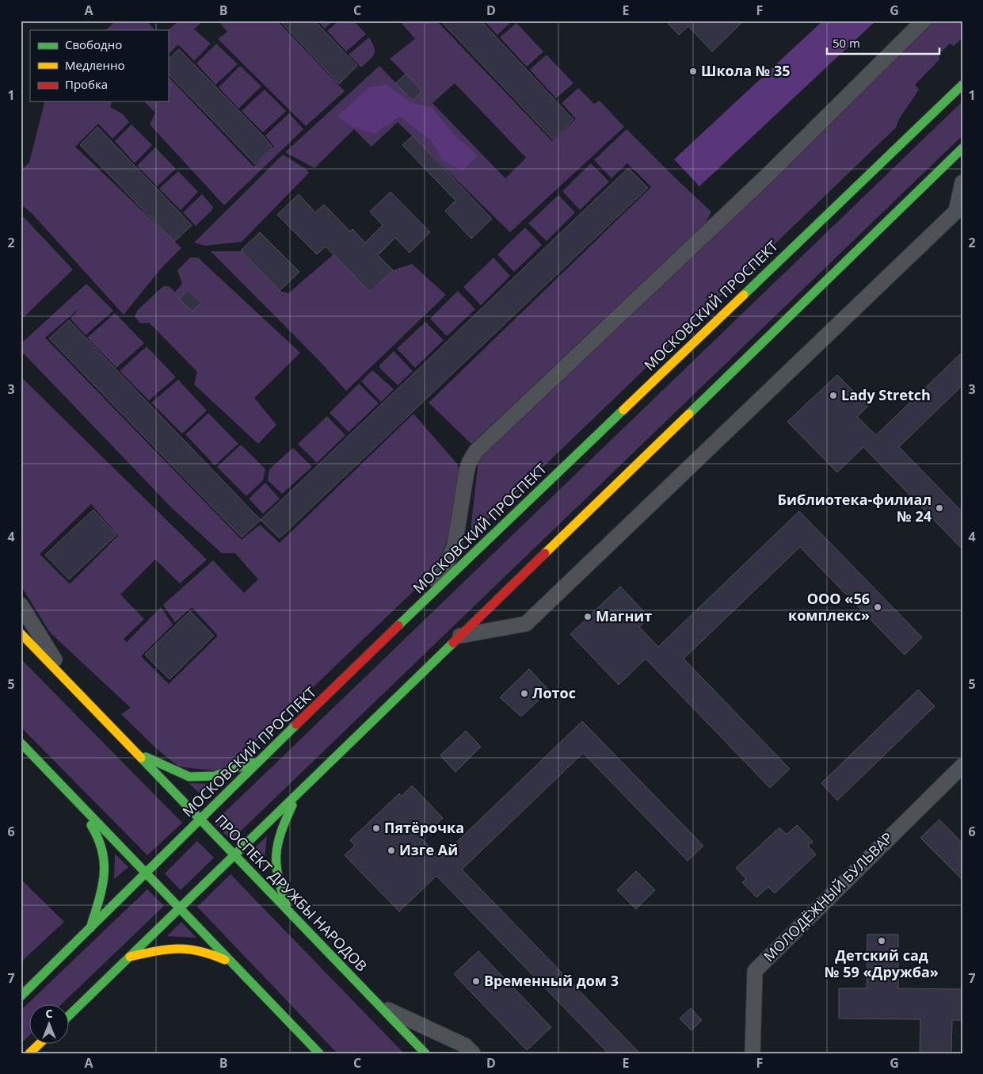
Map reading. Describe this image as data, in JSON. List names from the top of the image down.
{
  "streets": {
    "main road": ["МОСКОВСКИЙ ПРОСПЕКТ", "ПРОСПЕКТ ДРУЖБЫ НАРОДОВ"],
    "street": ["МОЛОДЁЖНЫЙ БУЛЬВАР"]
  },
  "crossings": [
    ["МОСКОВСКИЙ ПРОСПЕКТ", "ПРОСПЕКТ ДРУЖБЫ НАРОДОВ"]
  ],
  "places": [
    "Школа № 35",
    "Lady Stretch",
    "Библиотека-филиал № 24",
    "ООО «56 комплекс»",
    "Магнит",
    "Лотос",
    "Пятёрочка",
    "Изге Ай",
    "Детский сад № 59 «Дружба»",
    "Временный дом 3"
  ],
  "legend": ["Свободно", "Медленно", "Пробка"],
  "scale_bar": "50 m",
  "north": "top",
  "grid": {
    "columns": [
      "A",
      "B",
      "C",
      "D",
      "E",
      "F",
      "G"
    ],
    "rows": [
      "1",
      "2",
      "3",
      "4",
      "5",
      "6",
      "7"
    ]
  }
}
